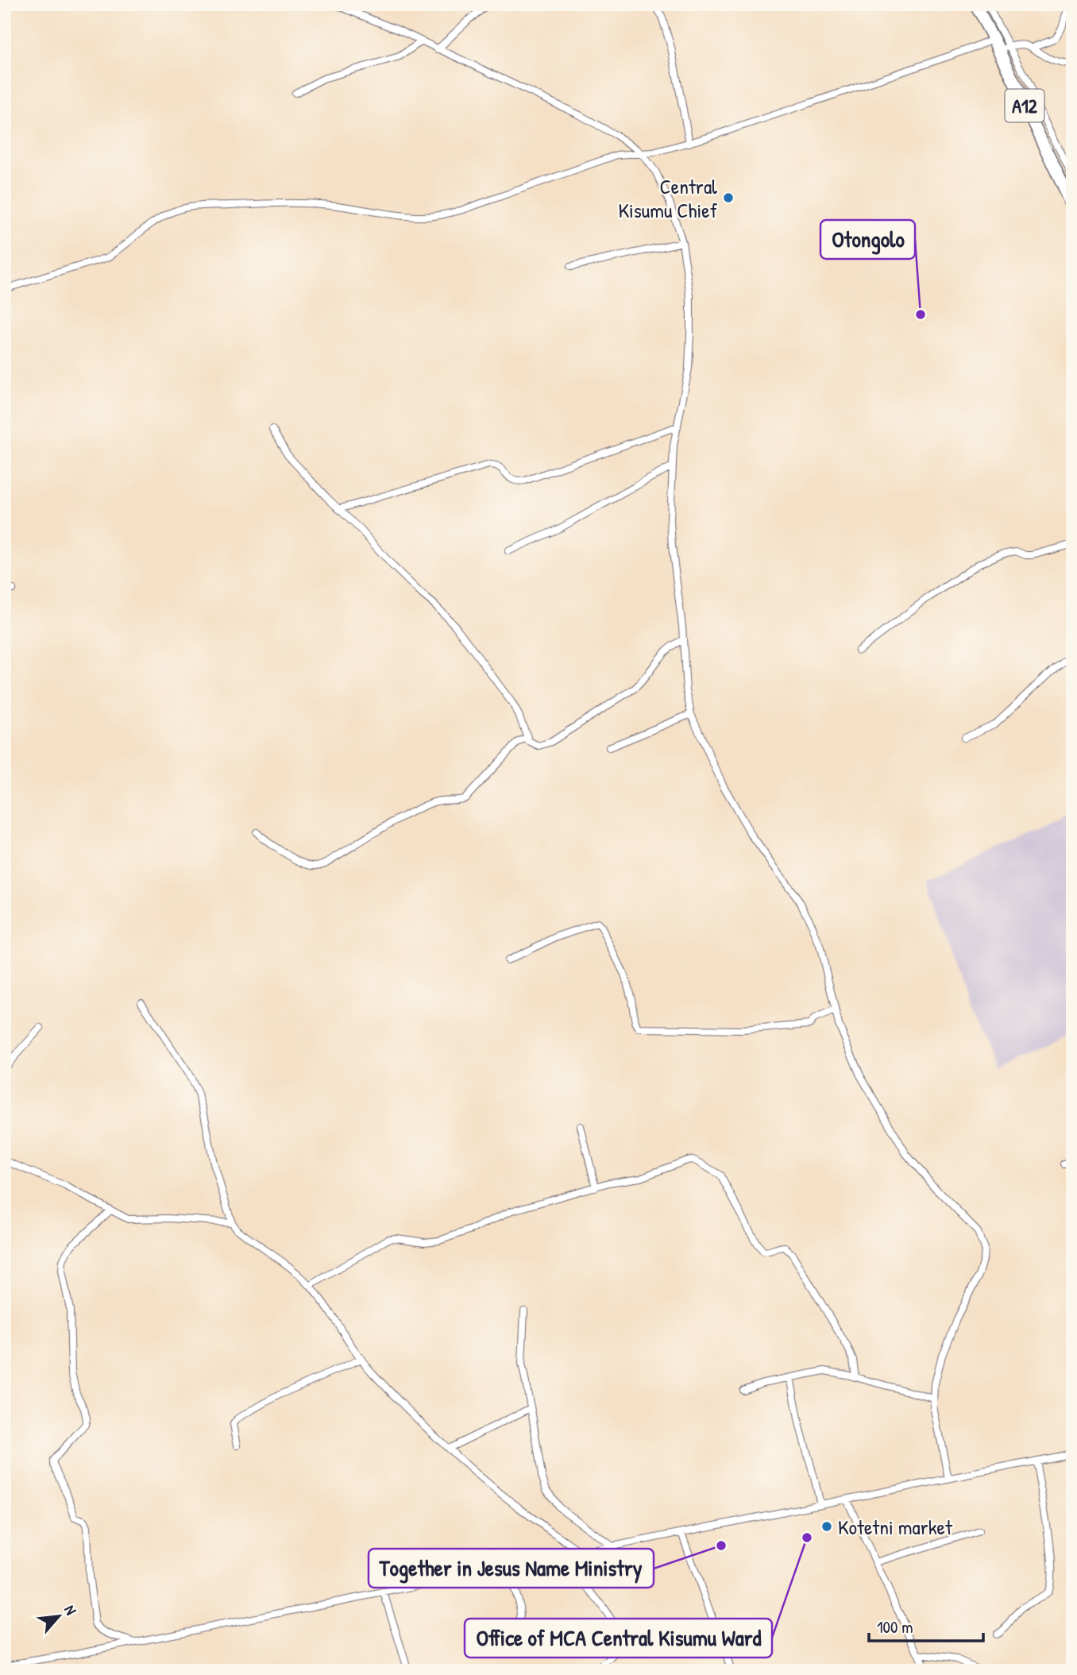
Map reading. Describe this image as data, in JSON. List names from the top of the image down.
{
  "streets": {
    "highway": ["A12"]
  },
  "places": [
    "Central Kisumu Chief",
    "Otongolo",
    "Kotetni market",
    "Office of MCA Central Kisumu Ward",
    "Together in Jesus Name Ministry"
  ],
  "scale_bar": "100 m",
  "north": "top right"
}
